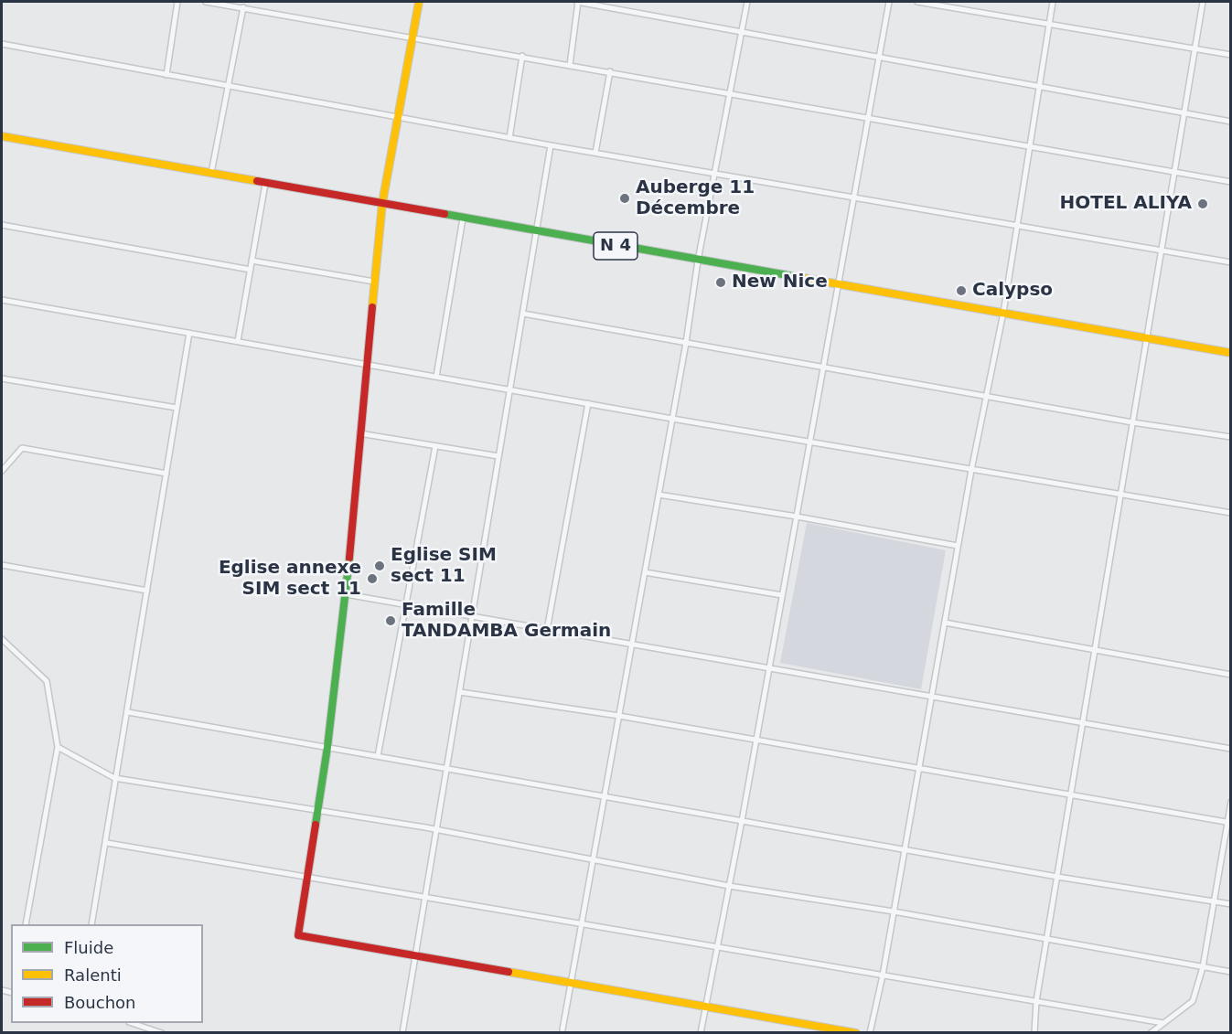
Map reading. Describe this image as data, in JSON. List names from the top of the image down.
{
  "streets": {
    "main road": ["N 4"]
  },
  "places": [
    "Auberge 11 Décembre",
    "HOTEL ALIYA",
    "New Nice",
    "Calypso",
    "Eglise SIM sect 11",
    "Eglise annexe SIM sect 11",
    "Famille TANDAMBA Germain"
  ],
  "legend": ["Fluide", "Ralenti", "Bouchon"]
}
